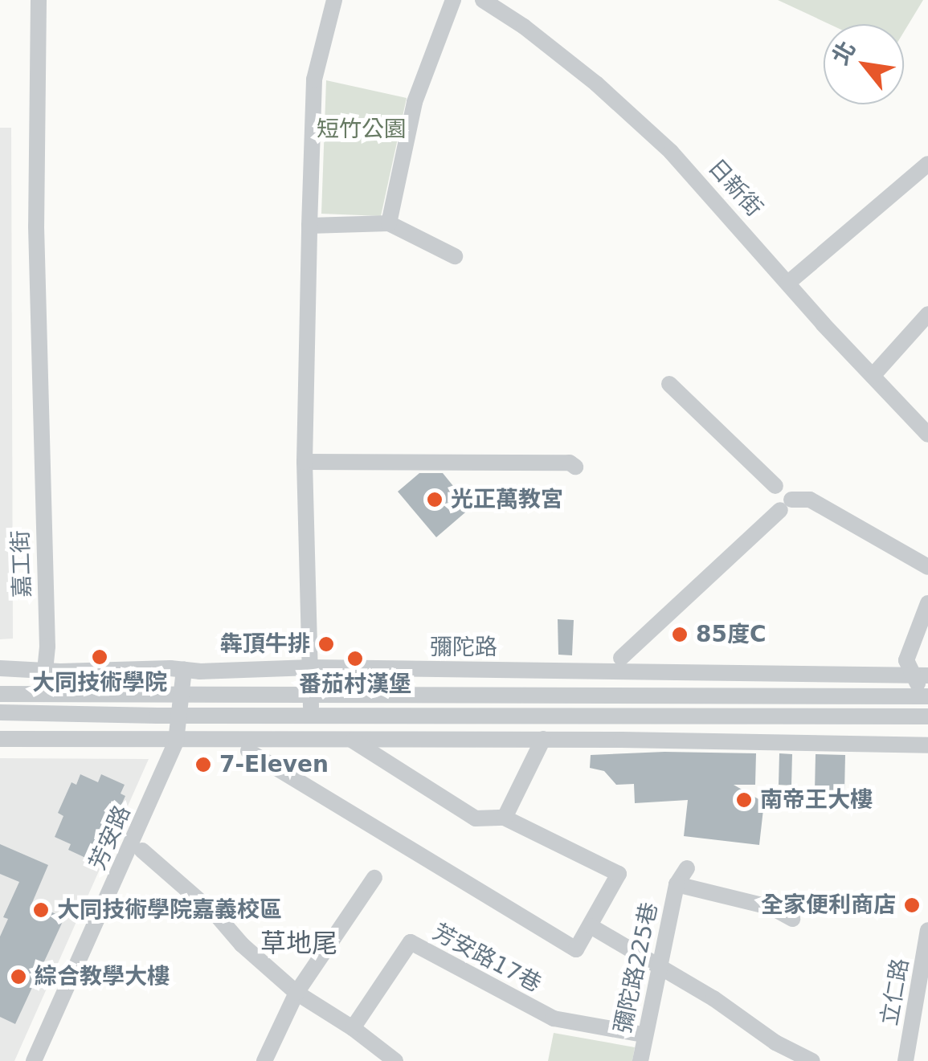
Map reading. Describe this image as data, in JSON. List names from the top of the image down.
{
  "streets": {
    "street": [
      "日新街",
      "嘉工街",
      "彌陀路",
      "芳安路",
      "芳安路17巷",
      "彌陀路225巷",
      "立仁路"
    ]
  },
  "crossings": [
    ["嘉工街", "彌陀路"],
    ["彌陀路", "芳安路"],
    ["芳安路17巷", "彌陀路225巷"]
  ],
  "districts": ["草地尾"],
  "parks": ["短竹公園"],
  "places": [
    "光正萬教宮",
    "85度C",
    "犇頂牛排",
    "大同技術學院",
    "番茄村漢堡",
    "7-Eleven",
    "南帝王大樓",
    "全家便利商店",
    "大同技術學院嘉義校區",
    "綜合教學大樓"
  ],
  "north": "top left"
}
